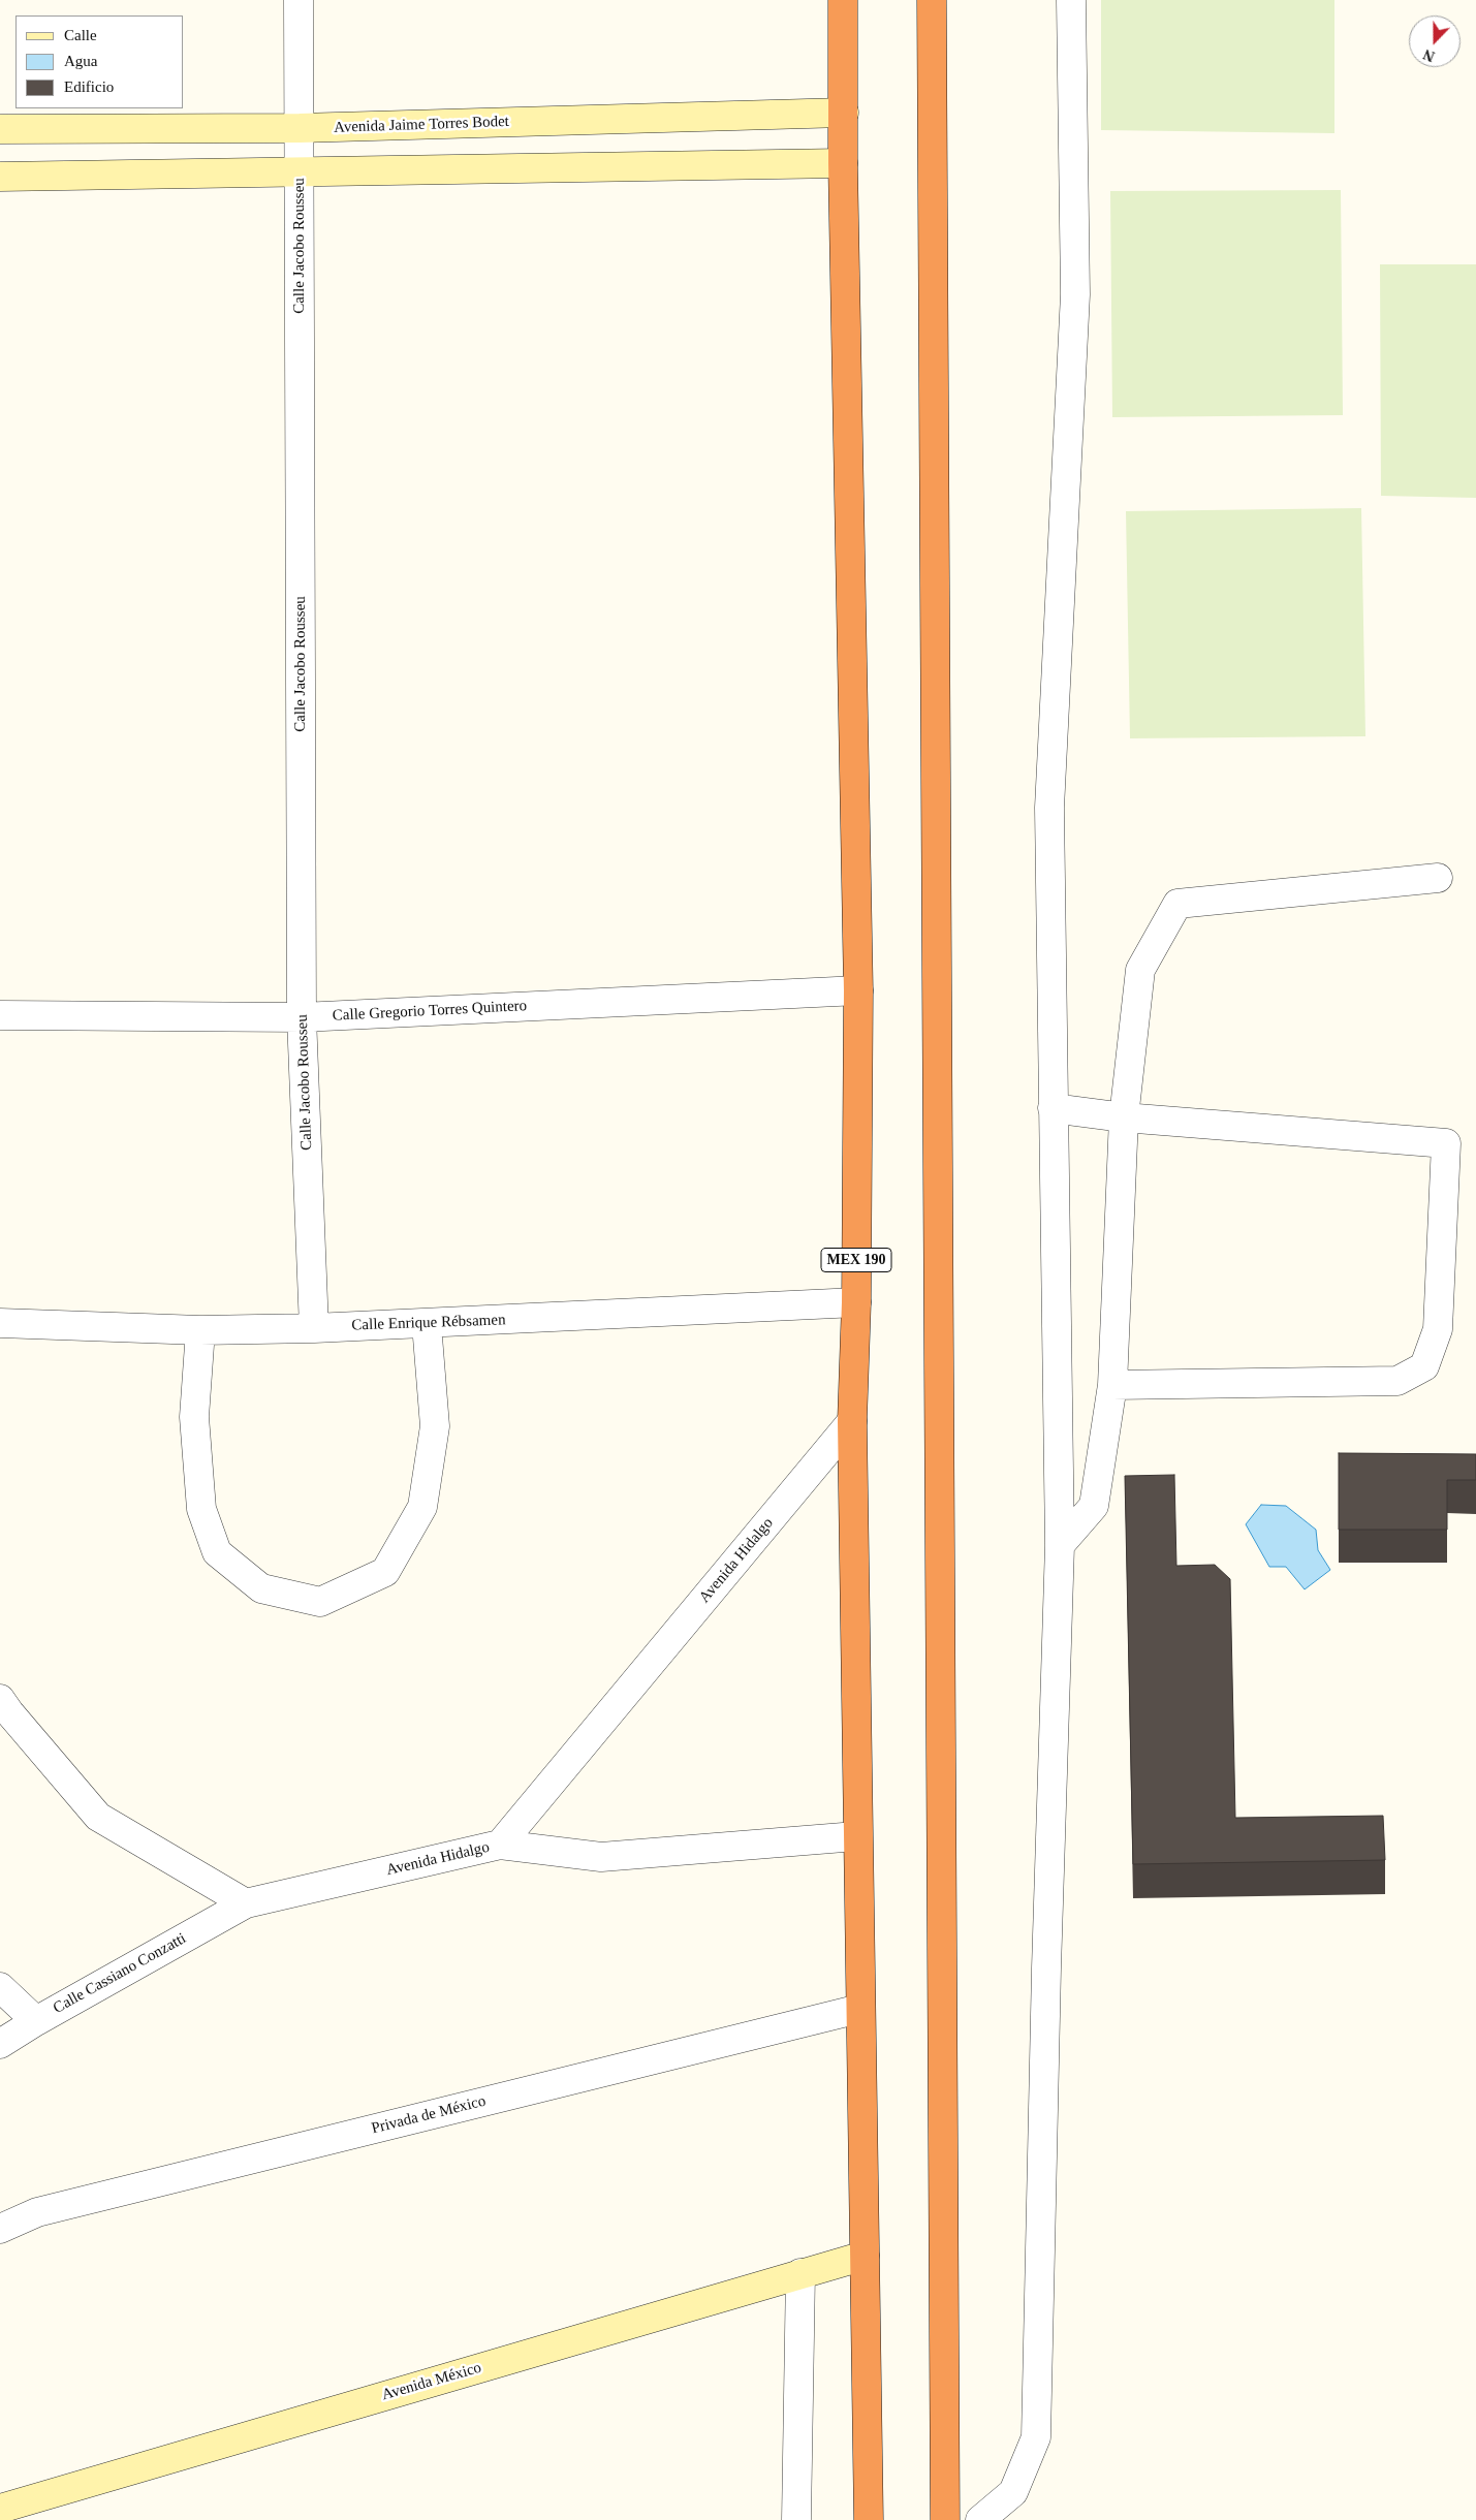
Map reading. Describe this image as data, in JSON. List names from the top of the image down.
{
  "streets": {
    "highway": ["MEX 190"],
    "street": [
      "Avenida Jaime Torres Bodet",
      "Calle Jacobo Rousseu",
      "Calle Gregorio Torres Quintero",
      "Calle Enrique Rébsamen",
      "Avenida Hidalgo",
      "Calle Cassiano Conzatti",
      "Privada de México",
      "Avenida México"
    ]
  },
  "crossings": [
    ["Avenida Jaime Torres Bodet", "Calle Jacobo Rousseu"],
    ["Avenida Jaime Torres Bodet", "MEX 190"],
    ["Calle Jacobo Rousseu", "Calle Gregorio Torres Quintero"],
    ["Calle Jacobo Rousseu", "Calle Enrique Rébsamen"],
    ["Calle Gregorio Torres Quintero", "MEX 190"],
    ["MEX 190", "Calle Enrique Rébsamen"],
    ["MEX 190", "Avenida Hidalgo"],
    ["MEX 190", "Privada de México"],
    ["MEX 190", "Avenida México"],
    ["Avenida Hidalgo", "Calle Cassiano Conzatti"]
  ],
  "legend": ["Calle", "Agua", "Edificio"],
  "north": "bottom"
}
